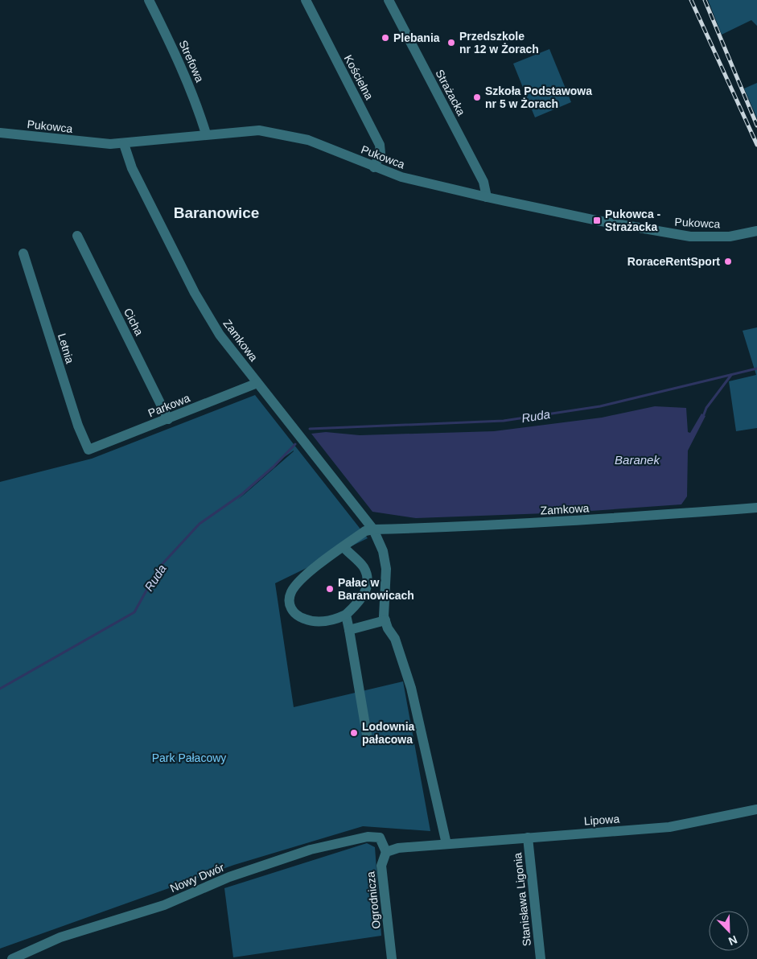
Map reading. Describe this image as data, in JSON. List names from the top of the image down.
{
  "streets": {
    "street": [
      "Strefowa",
      "Kościelna",
      "Strażacka",
      "Pukowca",
      "Cicha",
      "Zamkowa",
      "Letnia",
      "Parkowa",
      "Lipowa",
      "Nowy Dwór",
      "Stanisława Ligonia",
      "Ogrodnicza"
    ]
  },
  "crossings": [
    ["Strefowa", "Pukowca"],
    ["Kościelna", "Pukowca"],
    ["Strażacka", "Pukowca"],
    ["Pukowca", "Zamkowa"],
    ["Cicha", "Parkowa"],
    ["Zamkowa", "Parkowa"],
    ["Zamkowa", "Lipowa"],
    ["Letnia", "Parkowa"],
    ["Lipowa", "Stanisława Ligonia"],
    ["Nowy Dwór", "Ogrodnicza"]
  ],
  "districts": ["Baranowice"],
  "water": ["Ruda", "Baranek"],
  "parks": ["Park Pałacowy"],
  "places": {
    "other": [
      "Plebania",
      "Przedszkole nr 12 w Żorach",
      "Szkoła Podstawowa nr 5 w Żorach",
      "RoraceRentSport",
      "Pałac w Baranowicach",
      "Lodownia pałacowa"
    ],
    "transit": ["Pukowca - Strażacka"]
  },
  "north": "bottom right"
}
